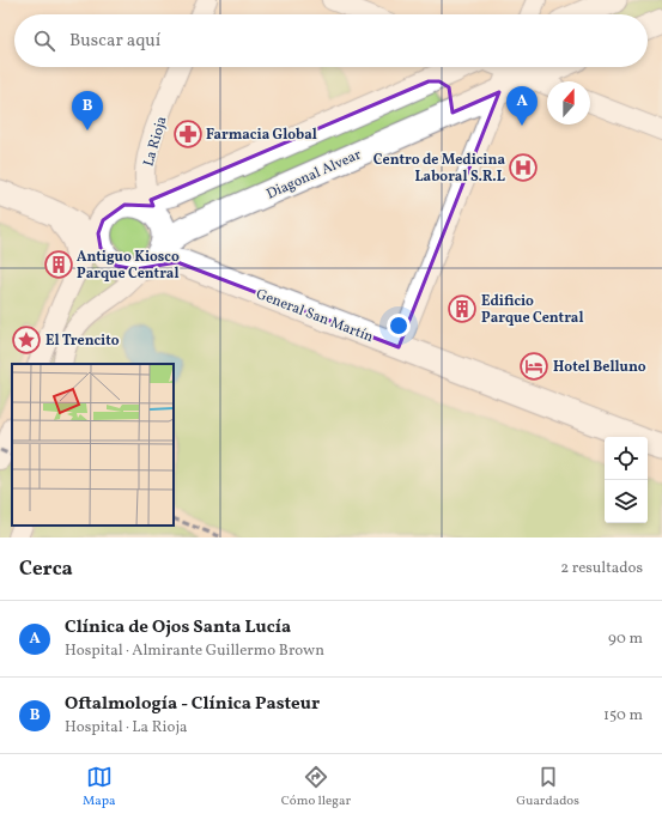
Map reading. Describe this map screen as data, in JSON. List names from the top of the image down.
{
  "streets": {
    "main road": ["Diagonal Alvear", "General San Martín"],
    "street": ["La Rioja"]
  },
  "crossings": [
    ["La Rioja", "Diagonal Alvear"],
    ["La Rioja", "General San Martín"],
    ["Diagonal Alvear", "General San Martín"]
  ],
  "places": {
    "pharmacy": ["Farmacia Global"],
    "hospital": ["Centro de Medicina Laboral S.R.L"],
    "building": ["Antiguo Kiosco Parque Central", "Edificio Parque Central"],
    "place": ["El Trencito"],
    "hotel": ["Hotel Belluno"]
  },
  "north": "top",
  "page": {
    "search": "Buscar aquí",
    "pins": ["A", "B"],
    "heading": ["Cerca", "2 resultados"],
    "list": [
      {
        "mark": "A",
        "name": "Clínica de Ojos Santa Lucía",
        "note": "Hospital · Almirante Guillermo Brown",
        "value": "90 m"
      },
      {
        "mark": "B",
        "name": "Oftalmología - Clínica Pasteur",
        "note": "Hospital · La Rioja",
        "value": "150 m"
      }
    ],
    "nav": ["Mapa", "Cómo llegar", "Guardados"]
  }
}
